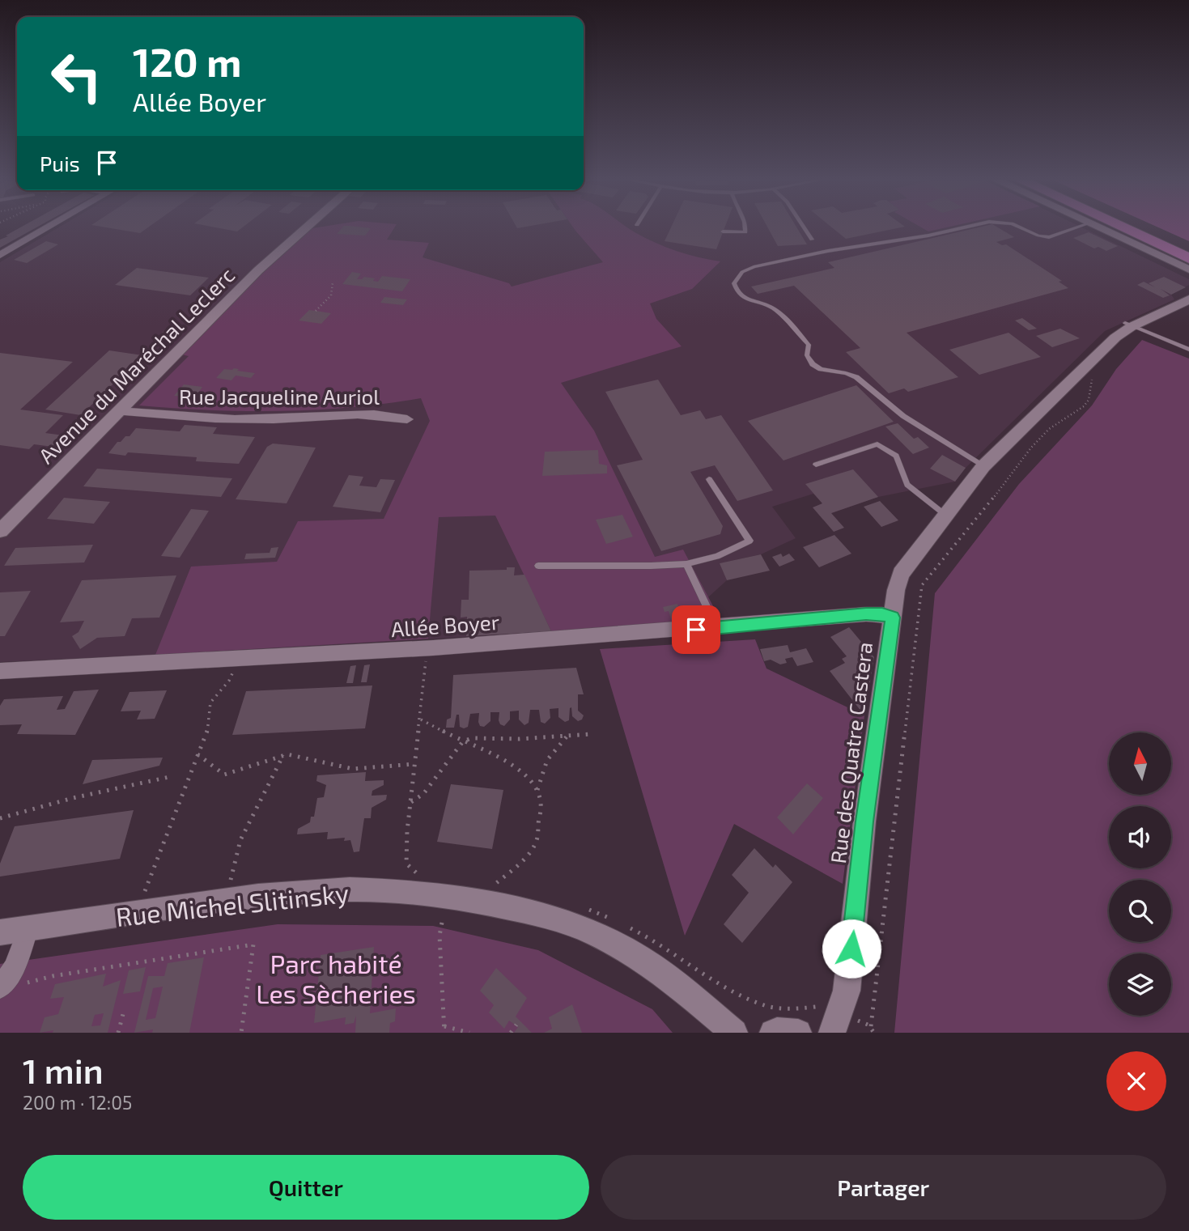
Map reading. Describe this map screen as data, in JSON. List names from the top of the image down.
{
  "streets": {
    "street": [
      "Avenue du Maréchal Leclerc",
      "Rue Jacqueline Auriol",
      "Allée Boyer",
      "Rue des Quatre Castera",
      "Rue Michel Slitinsky"
    ]
  },
  "crossings": [
    ["Avenue du Maréchal Leclerc", "Rue Jacqueline Auriol"],
    ["Allée Boyer", "Rue des Quatre Castera"]
  ],
  "parks": ["Parc habité Les Sècheries"],
  "north": "top",
  "page": {
    "turn": ["120 m", "Allée Boyer"],
    "then": "Puis",
    "heading": ["1 min", "200 m · 12:05"],
    "buttons": ["Quitter", "Partager"]
  }
}
